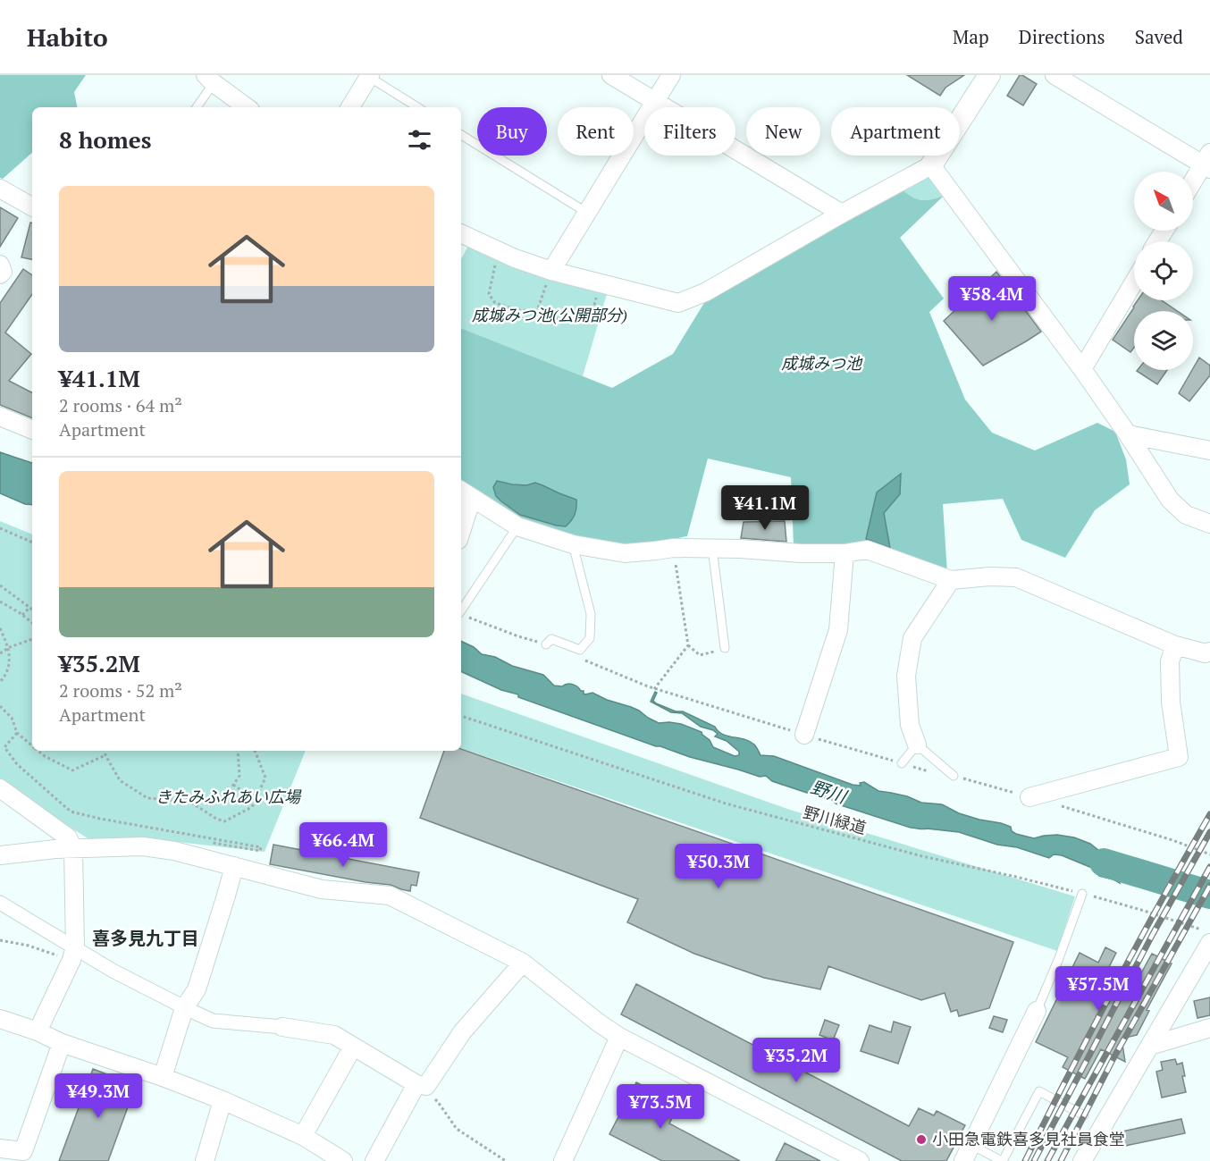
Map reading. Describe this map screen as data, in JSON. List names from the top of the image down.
{
  "streets": {
    "path": ["野川緑道"]
  },
  "districts": ["喜多見九丁目"],
  "water": ["野川"],
  "parks": ["成城みつ池(公開部分)", "成城みつ池", "きたみふれあい広場"],
  "places": ["小田急電鉄喜多見社員食堂"],
  "north": "top left",
  "page": {
    "header": "Habito",
    "nav": ["Map", "Directions", "Saved"],
    "chip": [
      "Buy",
      "Rent",
      "Filters",
      "New",
      "Apartment"
    ],
    "heading": "8 homes",
    "list": [
      {
        "name": "¥41.1M",
        "note": "2 rooms · 64 m² · Apartment"
      },
      {
        "name": "¥35.2M",
        "note": "2 rooms · 52 m² · Apartment"
      }
    ],
    "price": [
      "¥58.4M",
      "¥41.1M",
      "¥66.4M",
      "¥50.3M",
      "¥57.5M",
      "¥35.2M",
      "¥49.3M",
      "¥73.5M"
    ]
  }
}
